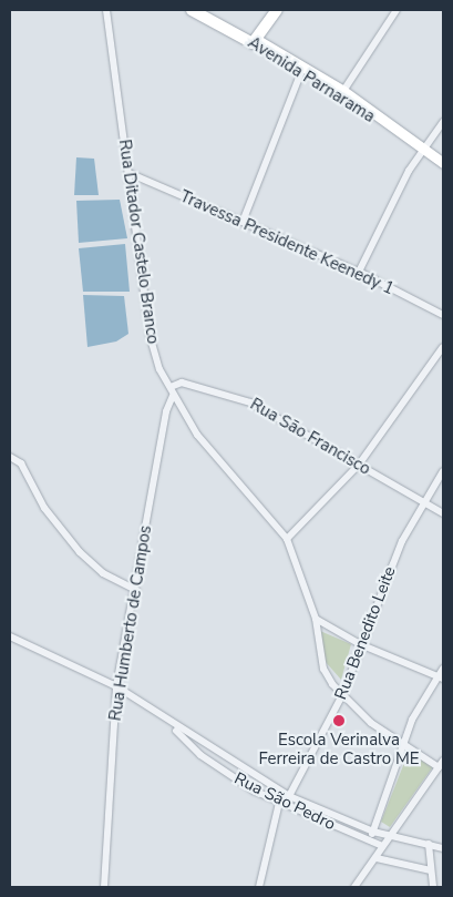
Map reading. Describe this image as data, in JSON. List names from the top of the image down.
{
  "streets": {
    "main road": ["Avenida Parnarama"],
    "street": [
      "Rua Ditador Castelo Branco",
      "Travessa Presidente Keenedy 1",
      "Rua São Francisco",
      "Rua Humberto de Campos",
      "Rua Benedito Leite",
      "Rua São Pedro"
    ]
  },
  "crossings": [
    ["Rua Ditador Castelo Branco", "Travessa Presidente Keenedy 1"],
    ["Rua Ditador Castelo Branco", "Rua São Francisco"],
    ["Rua Ditador Castelo Branco", "Rua Humberto de Campos"],
    ["Rua Ditador Castelo Branco", "Rua Benedito Leite"],
    ["Rua São Francisco", "Rua Humberto de Campos"],
    ["Rua São Francisco", "Rua Benedito Leite"],
    ["Rua Humberto de Campos", "Rua São Pedro"],
    ["Rua Benedito Leite", "Rua São Pedro"]
  ],
  "places": ["Escola Verinalva Ferreira de Castro ME"]
}
